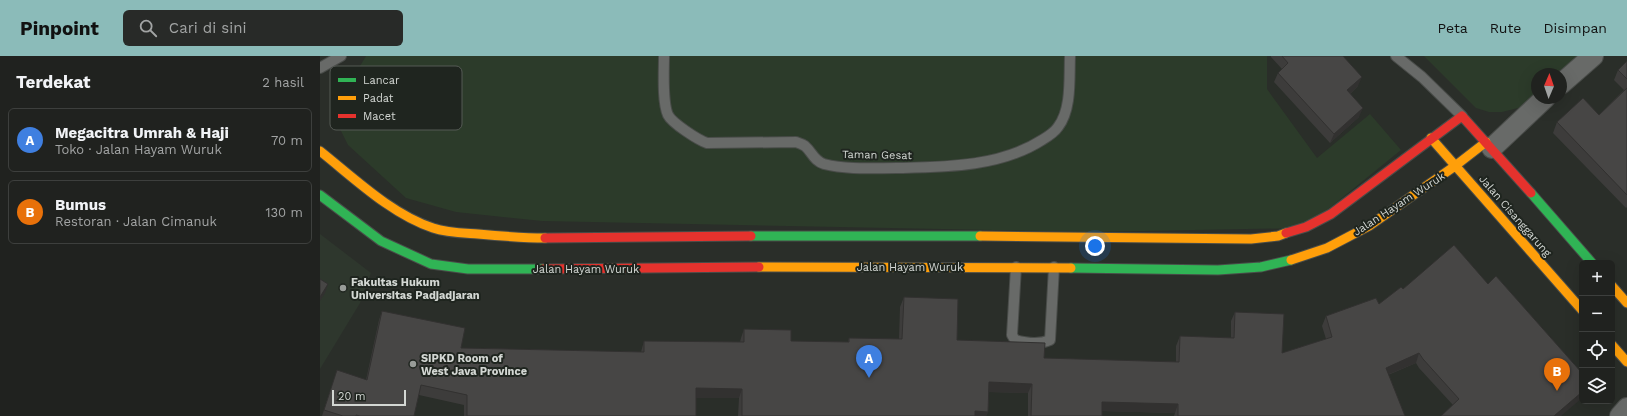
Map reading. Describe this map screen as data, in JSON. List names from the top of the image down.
{
  "streets": {
    "street": ["Jalan Hayam Wuruk", "Jalan Cisanggarung"],
    "lane": ["Taman Gesat"]
  },
  "crossings": [
    ["Jalan Hayam Wuruk", "Jalan Cisanggarung"]
  ],
  "places": ["Fakultas Hukum Universitas Padjadjaran", "SIPKD Room of West Java Province"],
  "legend": ["Lancar", "Padat", "Macet"],
  "scale_bar": "20 m",
  "north": "top",
  "page": {
    "header": "Pinpoint",
    "search": "Cari di sini",
    "nav": ["Peta", "Rute", "Disimpan"],
    "heading": ["Terdekat", "2 hasil"],
    "list": [
      {
        "mark": "A",
        "name": "Megacitra Umrah & Haji",
        "note": "Toko · Jalan Hayam Wuruk",
        "value": "70 m"
      },
      {
        "mark": "B",
        "name": "Bumus",
        "note": "Restoran · Jalan Cimanuk",
        "value": "130 m"
      }
    ],
    "map_buttons": ["+", "−"],
    "pins": ["A", "B"],
    "scale": "20 m"
  }
}
